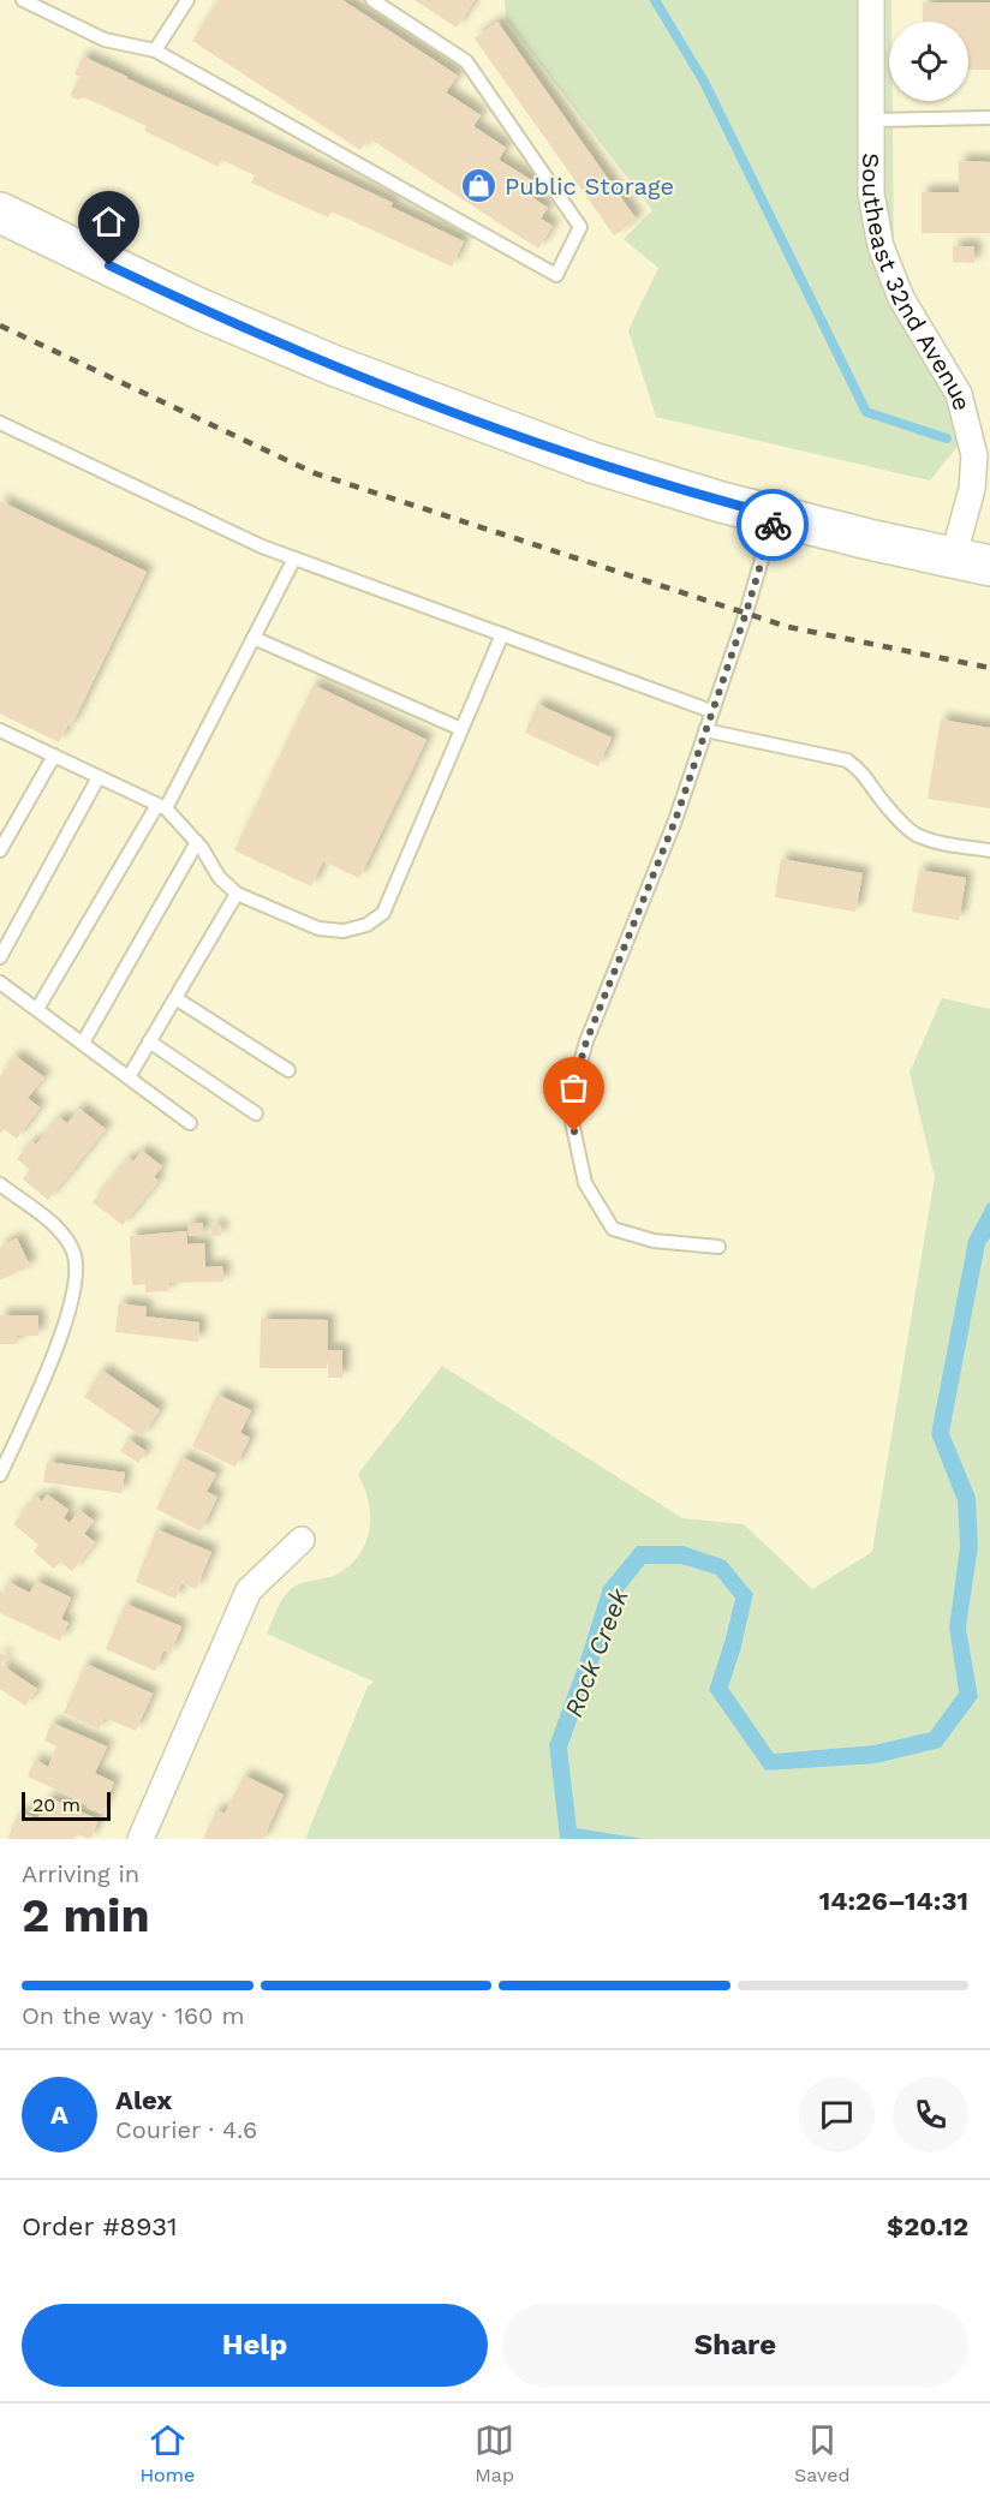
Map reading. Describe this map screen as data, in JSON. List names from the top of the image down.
{
  "streets": {
    "street": ["Southeast 32nd Avenue"]
  },
  "water": ["Rock Creek"],
  "places": {
    "shop": ["Public Storage"]
  },
  "scale_bar": "20 m",
  "page": {
    "scale": "20 m",
    "heading": ["2 min", "Arriving in", "14:26–14:31"],
    "panel": [
      "Alex",
      "Courier · 4.6",
      "Order #8931",
      "$20.12"
    ],
    "bar": "On the way · 160 m",
    "round": "A",
    "buttons": ["Help", "Share"],
    "tabs": ["Home", "Map", "Saved"]
  }
}
